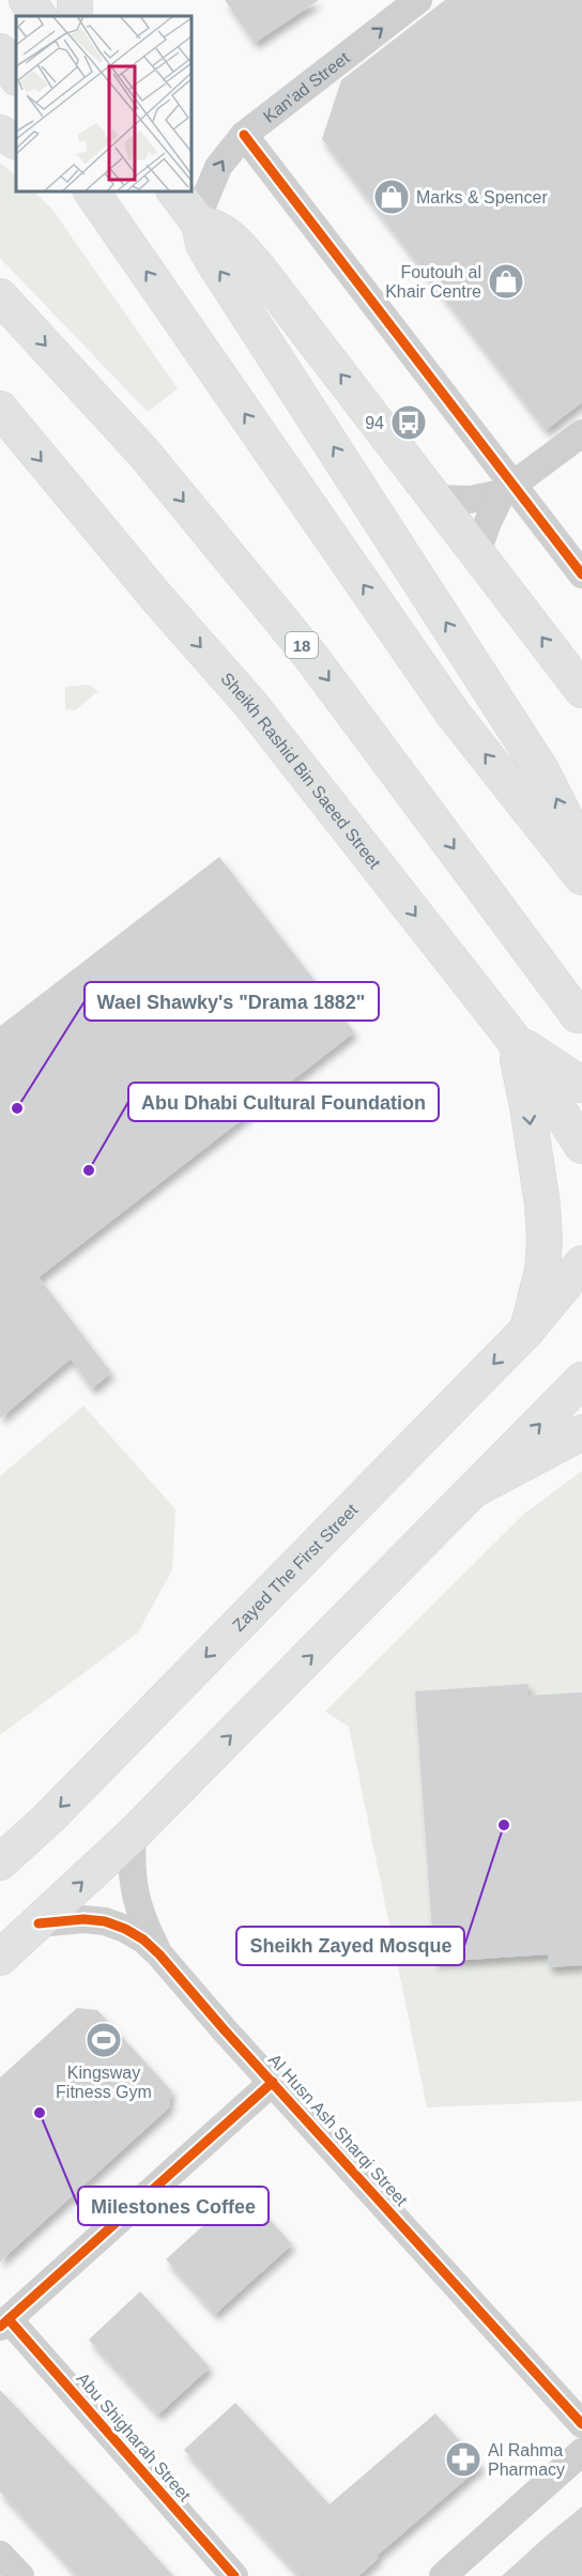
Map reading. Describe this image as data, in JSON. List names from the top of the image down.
{
  "streets": {
    "main road": ["18", "Sheikh Rashid Bin Saeed Street", "Zayed The First Street"],
    "street": ["Kan'ad Street", "Al Husn Ash Sharqi Street", "Abu Shigharah Street"]
  },
  "one_way": ["Kan'ad Street"],
  "places": {
    "shop": ["Marks & Spencer", "Foutouh al Khair Centre"],
    "bus stop": ["94"],
    "other": [
      "Wael Shawky's \"Drama 1882\"",
      "Abu Dhabi Cultural Foundation",
      "Sheikh Zayed Mosque",
      "Milestones Coffee"
    ],
    "sports": ["Kingsway Fitness Gym"],
    "pharmacy": ["Al Rahma Pharmacy"]
  }
}
